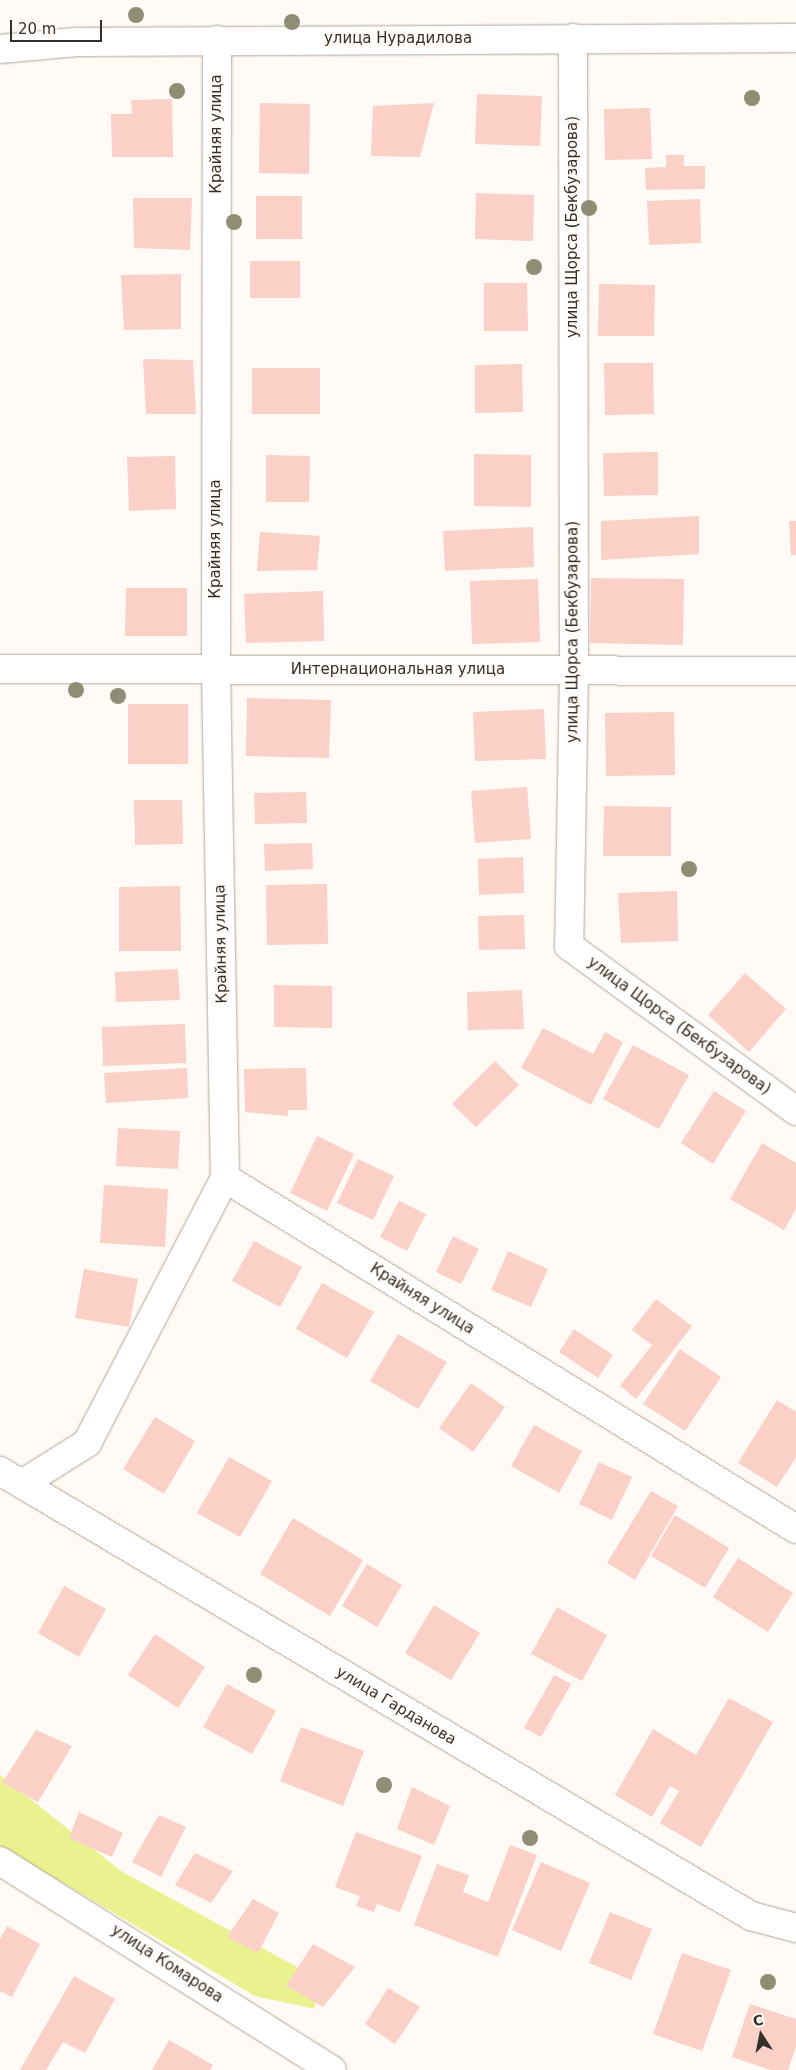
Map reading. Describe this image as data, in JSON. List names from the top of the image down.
{
  "streets": {
    "street": [
      "улица Нурадилова",
      "Крайняя улица",
      "улица Щорса (Бекбузарова)",
      "Интернациональная улица",
      "улица Гарданова",
      "улица Комарова"
    ]
  },
  "crossings": [
    ["улица Нурадилова", "Крайняя улица"],
    ["улица Нурадилова", "улица Щорса (Бекбузарова)"],
    ["Крайняя улица", "Интернациональная улица"],
    ["улица Щорса (Бекбузарова)", "Интернациональная улица"]
  ],
  "scale_bar": "20 m",
  "north": "top"
}
